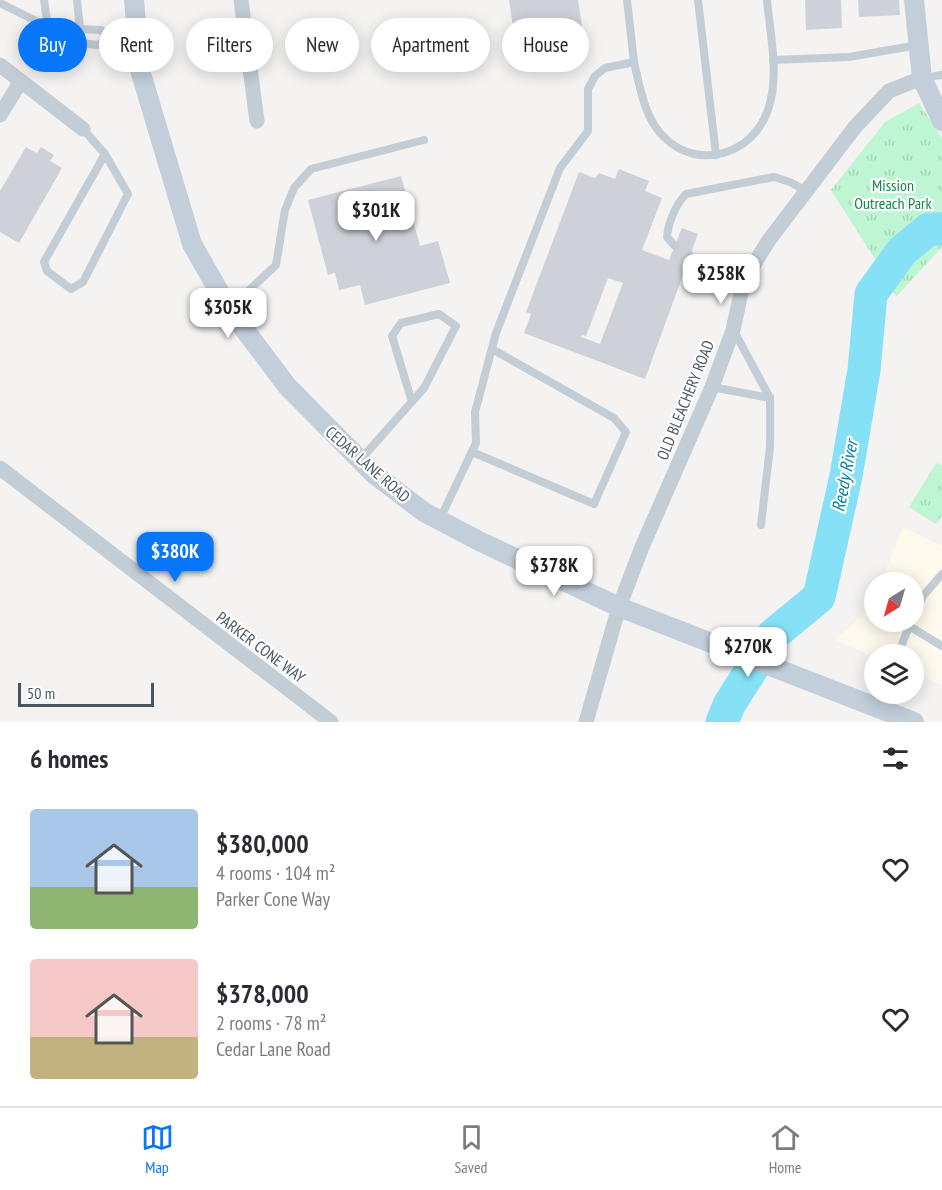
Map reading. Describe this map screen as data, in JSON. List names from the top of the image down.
{
  "streets": {
    "main road": ["CEDAR LANE ROAD"],
    "street": ["OLD BLEACHERY ROAD", "PARKER CONE WAY"]
  },
  "crossings": [
    ["OLD BLEACHERY ROAD", "CEDAR LANE ROAD"]
  ],
  "water": ["Reedy River"],
  "parks": ["Mission Outreach Park"],
  "scale_bar": "50 m",
  "north": "bottom left",
  "page": {
    "chip": [
      "Buy",
      "Rent",
      "Filters",
      "New",
      "Apartment",
      "House"
    ],
    "price": [
      "$301K",
      "$258K",
      "$305K",
      "$380K",
      "$378K",
      "$270K"
    ],
    "scale": "50 m",
    "heading": "6 homes",
    "list": [
      {
        "name": "$380,000",
        "note": "4 rooms · 104 m² · Parker Cone Way"
      },
      {
        "name": "$378,000",
        "note": "2 rooms · 78 m² · Cedar Lane Road"
      }
    ],
    "tabs": ["Map", "Saved", "Home"]
  }
}
